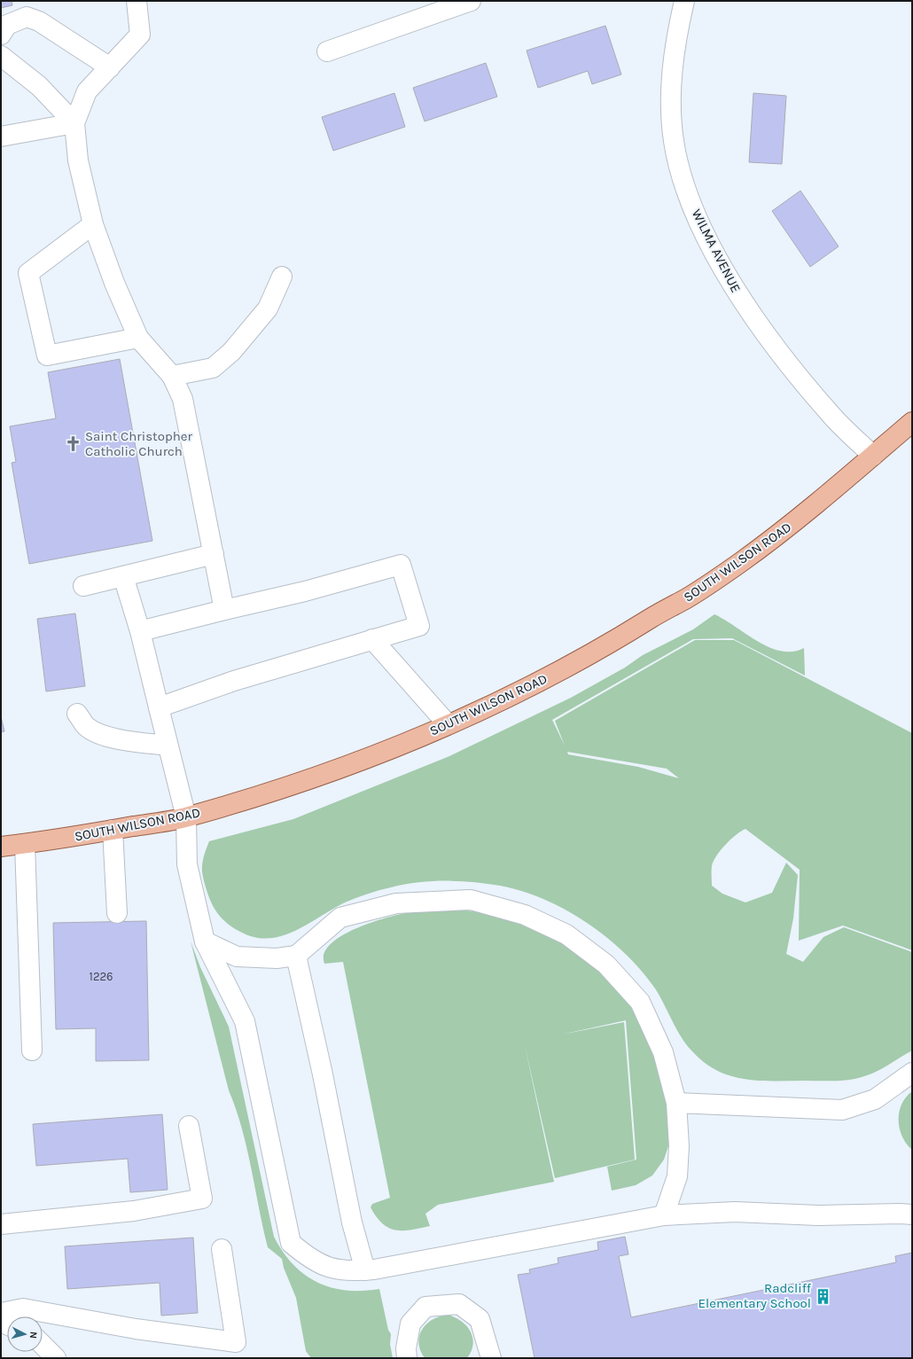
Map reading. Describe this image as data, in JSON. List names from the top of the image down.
{
  "streets": {
    "main road": ["SOUTH WILSON ROAD"],
    "street": ["WILMA AVENUE"]
  },
  "crossings": [
    ["WILMA AVENUE", "SOUTH WILSON ROAD"]
  ],
  "places": {
    "church": ["Saint Christopher Catholic Church"],
    "building": ["Radcliff Elementary School"]
  },
  "house_numbers": ["1226"],
  "north": "right"
}
